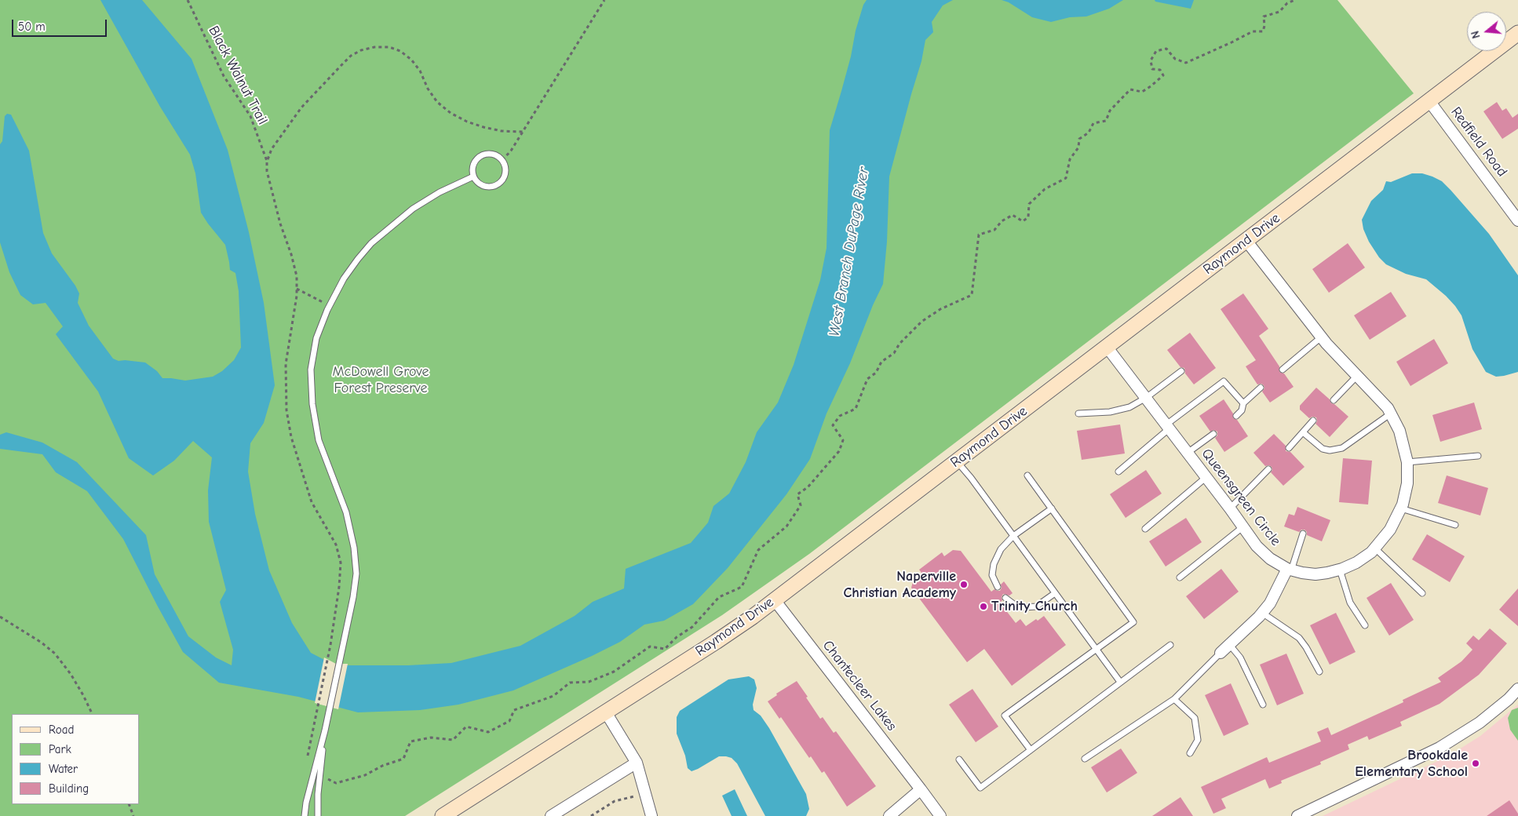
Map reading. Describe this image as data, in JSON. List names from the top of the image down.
{
  "streets": {
    "street": [
      "Redfield Road",
      "Raymond Drive",
      "Queensgreen Circle",
      "Chantecleer Lakes"
    ],
    "path": ["Black Walnut Trail"]
  },
  "crossings": [
    ["Redfield Road", "Raymond Drive"],
    ["Raymond Drive", "Queensgreen Circle"],
    ["Raymond Drive", "Chantecleer Lakes"]
  ],
  "water": ["West Branch DuPage River"],
  "parks": ["McDowell Grove Forest Preserve"],
  "places": ["Naperville Christian Academy", "Trinity Church", "Brookdale Elementary School"],
  "legend": [
    "Road",
    "Park",
    "Water",
    "Building"
  ],
  "scale_bar": "50 m",
  "north": "left"
}
